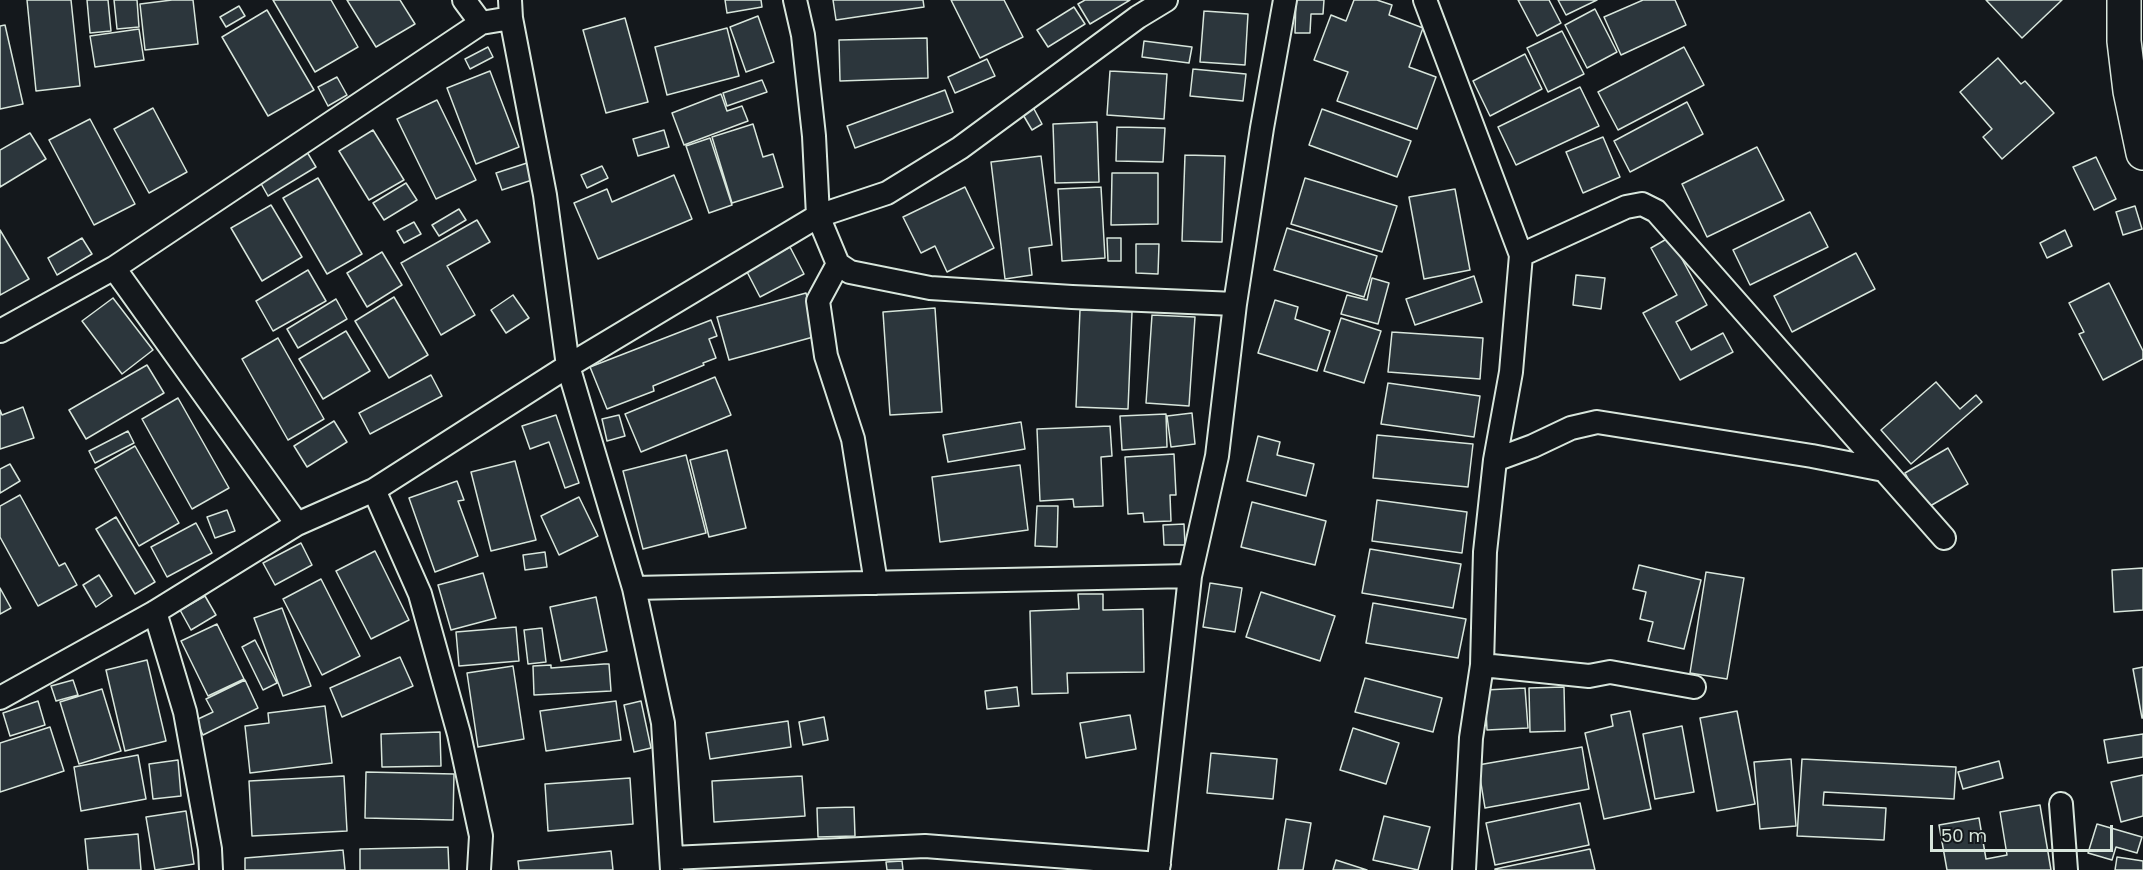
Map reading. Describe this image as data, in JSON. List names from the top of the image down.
{
  "scale_bar": "50 m"
}
